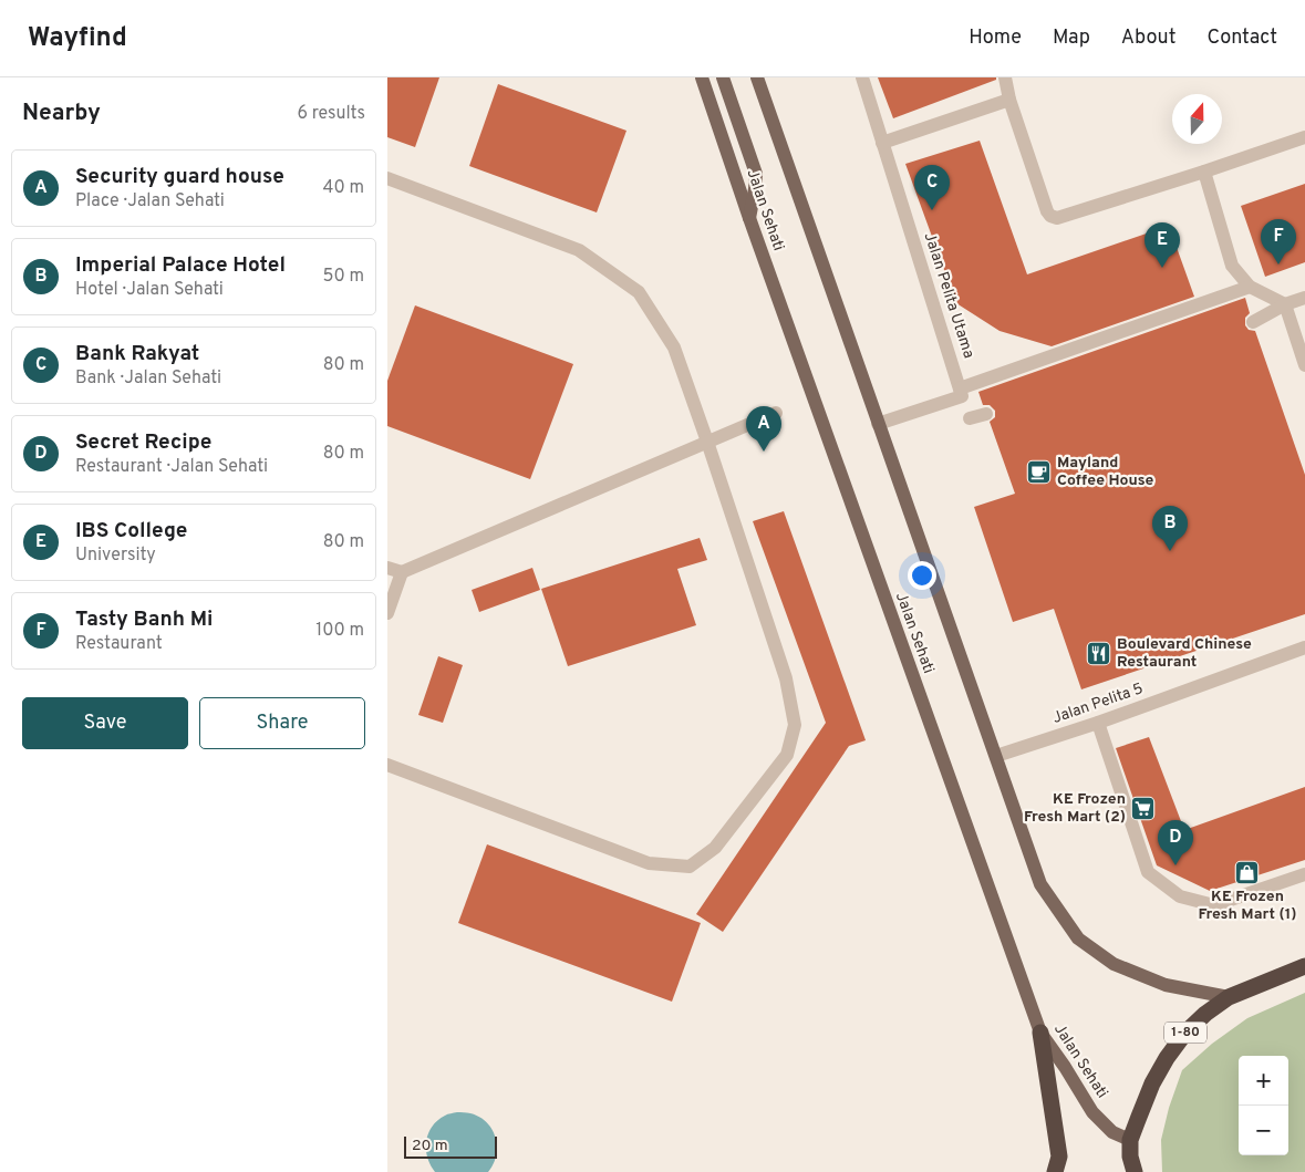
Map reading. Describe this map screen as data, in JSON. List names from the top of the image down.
{
  "streets": {
    "highway": ["1-80"],
    "main road": ["Jalan Sehati"],
    "street": ["Jalan Pelita Utama", "Jalan Pelita 5"]
  },
  "crossings": [
    ["Jalan Sehati", "1-80"]
  ],
  "places": {
    "cafe": ["Mayland Coffee House"],
    "restaurant": ["Boulevard Chinese Restaurant"],
    "supermarket": ["KE Frozen Fresh Mart (2)"],
    "shop": ["KE Frozen Fresh Mart (1)"]
  },
  "scale_bar": "20 m",
  "north": "top",
  "page": {
    "header": "Wayfind",
    "nav": [
      "Home",
      "Map",
      "About",
      "Contact"
    ],
    "heading": ["Nearby", "6 results"],
    "list": [
      {
        "mark": "A",
        "name": "Security guard house",
        "note": "Place · Jalan Sehati",
        "value": "40 m"
      },
      {
        "mark": "B",
        "name": "Imperial Palace Hotel",
        "note": "Hotel · Jalan Sehati",
        "value": "50 m"
      },
      {
        "mark": "C",
        "name": "Bank Rakyat",
        "note": "Bank · Jalan Sehati",
        "value": "80 m"
      },
      {
        "mark": "D",
        "name": "Secret Recipe",
        "note": "Restaurant · Jalan Sehati",
        "value": "80 m"
      },
      {
        "mark": "E",
        "name": "IBS College",
        "note": "University",
        "value": "80 m"
      },
      {
        "mark": "F",
        "name": "Tasty Banh Mi",
        "note": "Restaurant",
        "value": "100 m"
      }
    ],
    "pins": [
      "C",
      "F",
      "E",
      "A",
      "B",
      "D"
    ],
    "buttons": ["Save", "Share"],
    "map_buttons": ["+", "−"],
    "scale": "20 m"
  }
}
